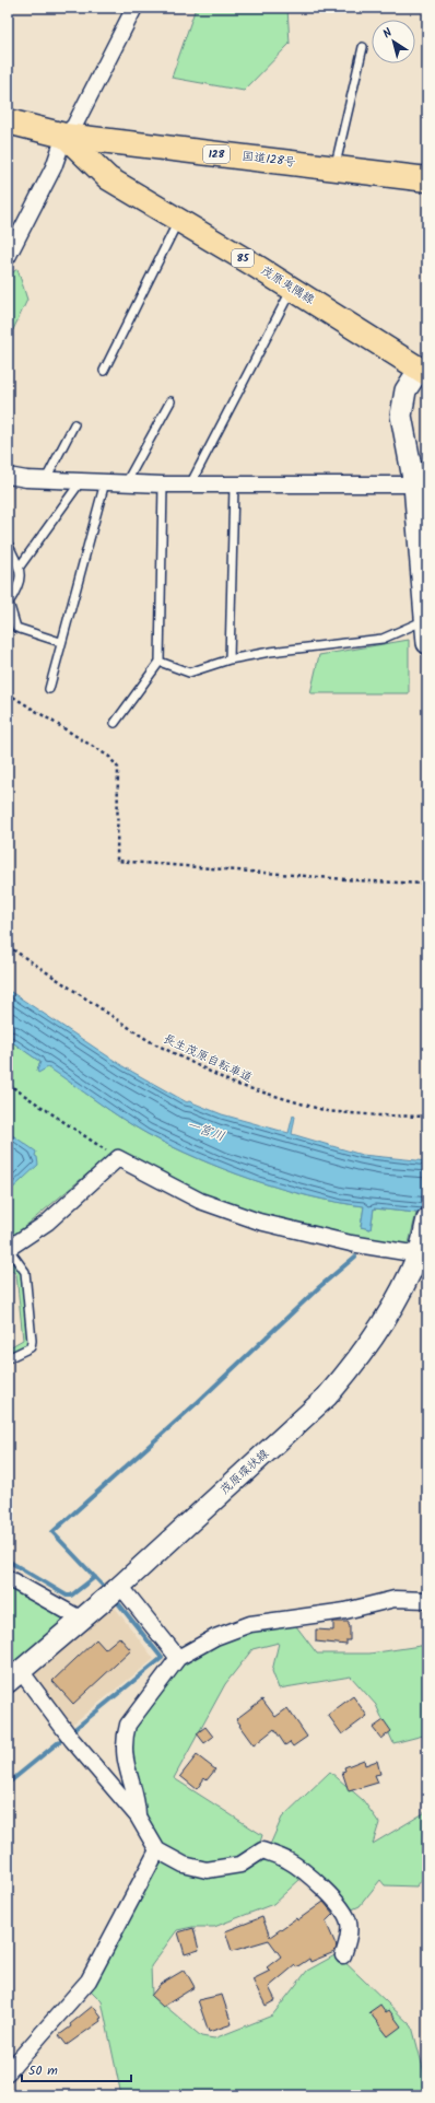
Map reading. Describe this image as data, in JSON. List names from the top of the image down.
{
  "streets": {
    "highway": ["128", "国道128号"],
    "main road": ["85", "茂原夷隅線", "茂原環状線"],
    "path": ["長生茂原自転車道"]
  },
  "crossings": [
    ["国道128号", "茂原夷隅線"]
  ],
  "water": ["一宮川"],
  "scale_bar": "50 m",
  "north": "top left"
}
